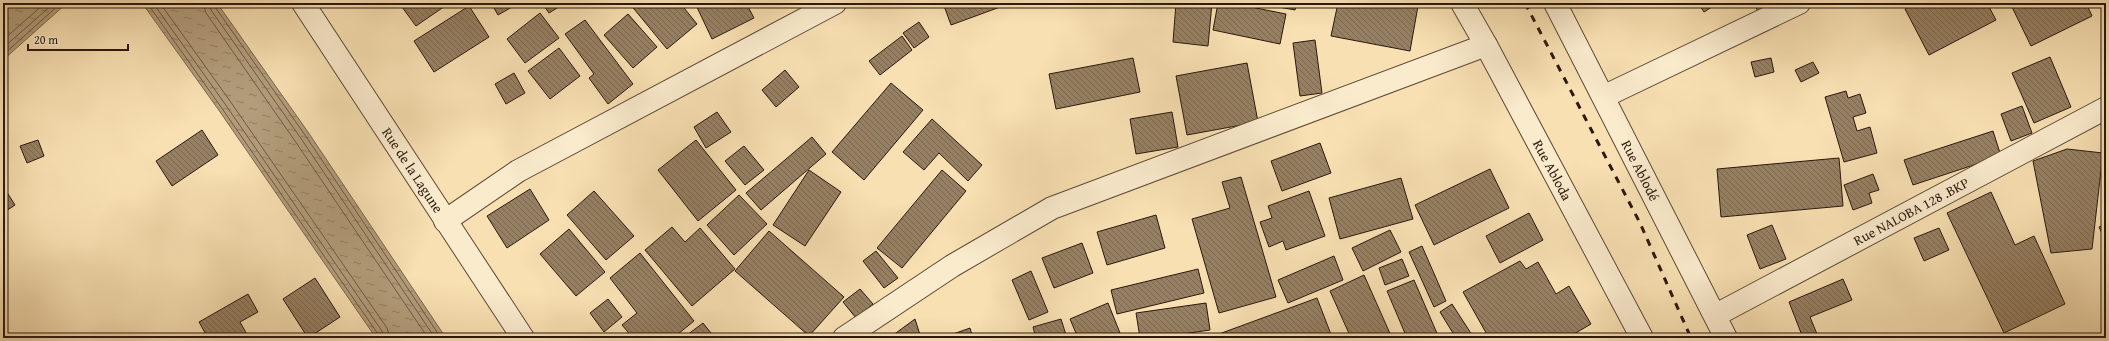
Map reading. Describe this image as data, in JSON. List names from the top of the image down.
{
  "streets": {
    "street": [
      "Rue Abloda",
      "Rue Ablodé",
      "Rue de la Lagune",
      "Rue NALOBA 128 .BKP"
    ]
  },
  "crossings": [
    ["Rue Ablodé", "Rue NALOBA 128 .BKP"]
  ],
  "scale_bar": "20 m"
}
